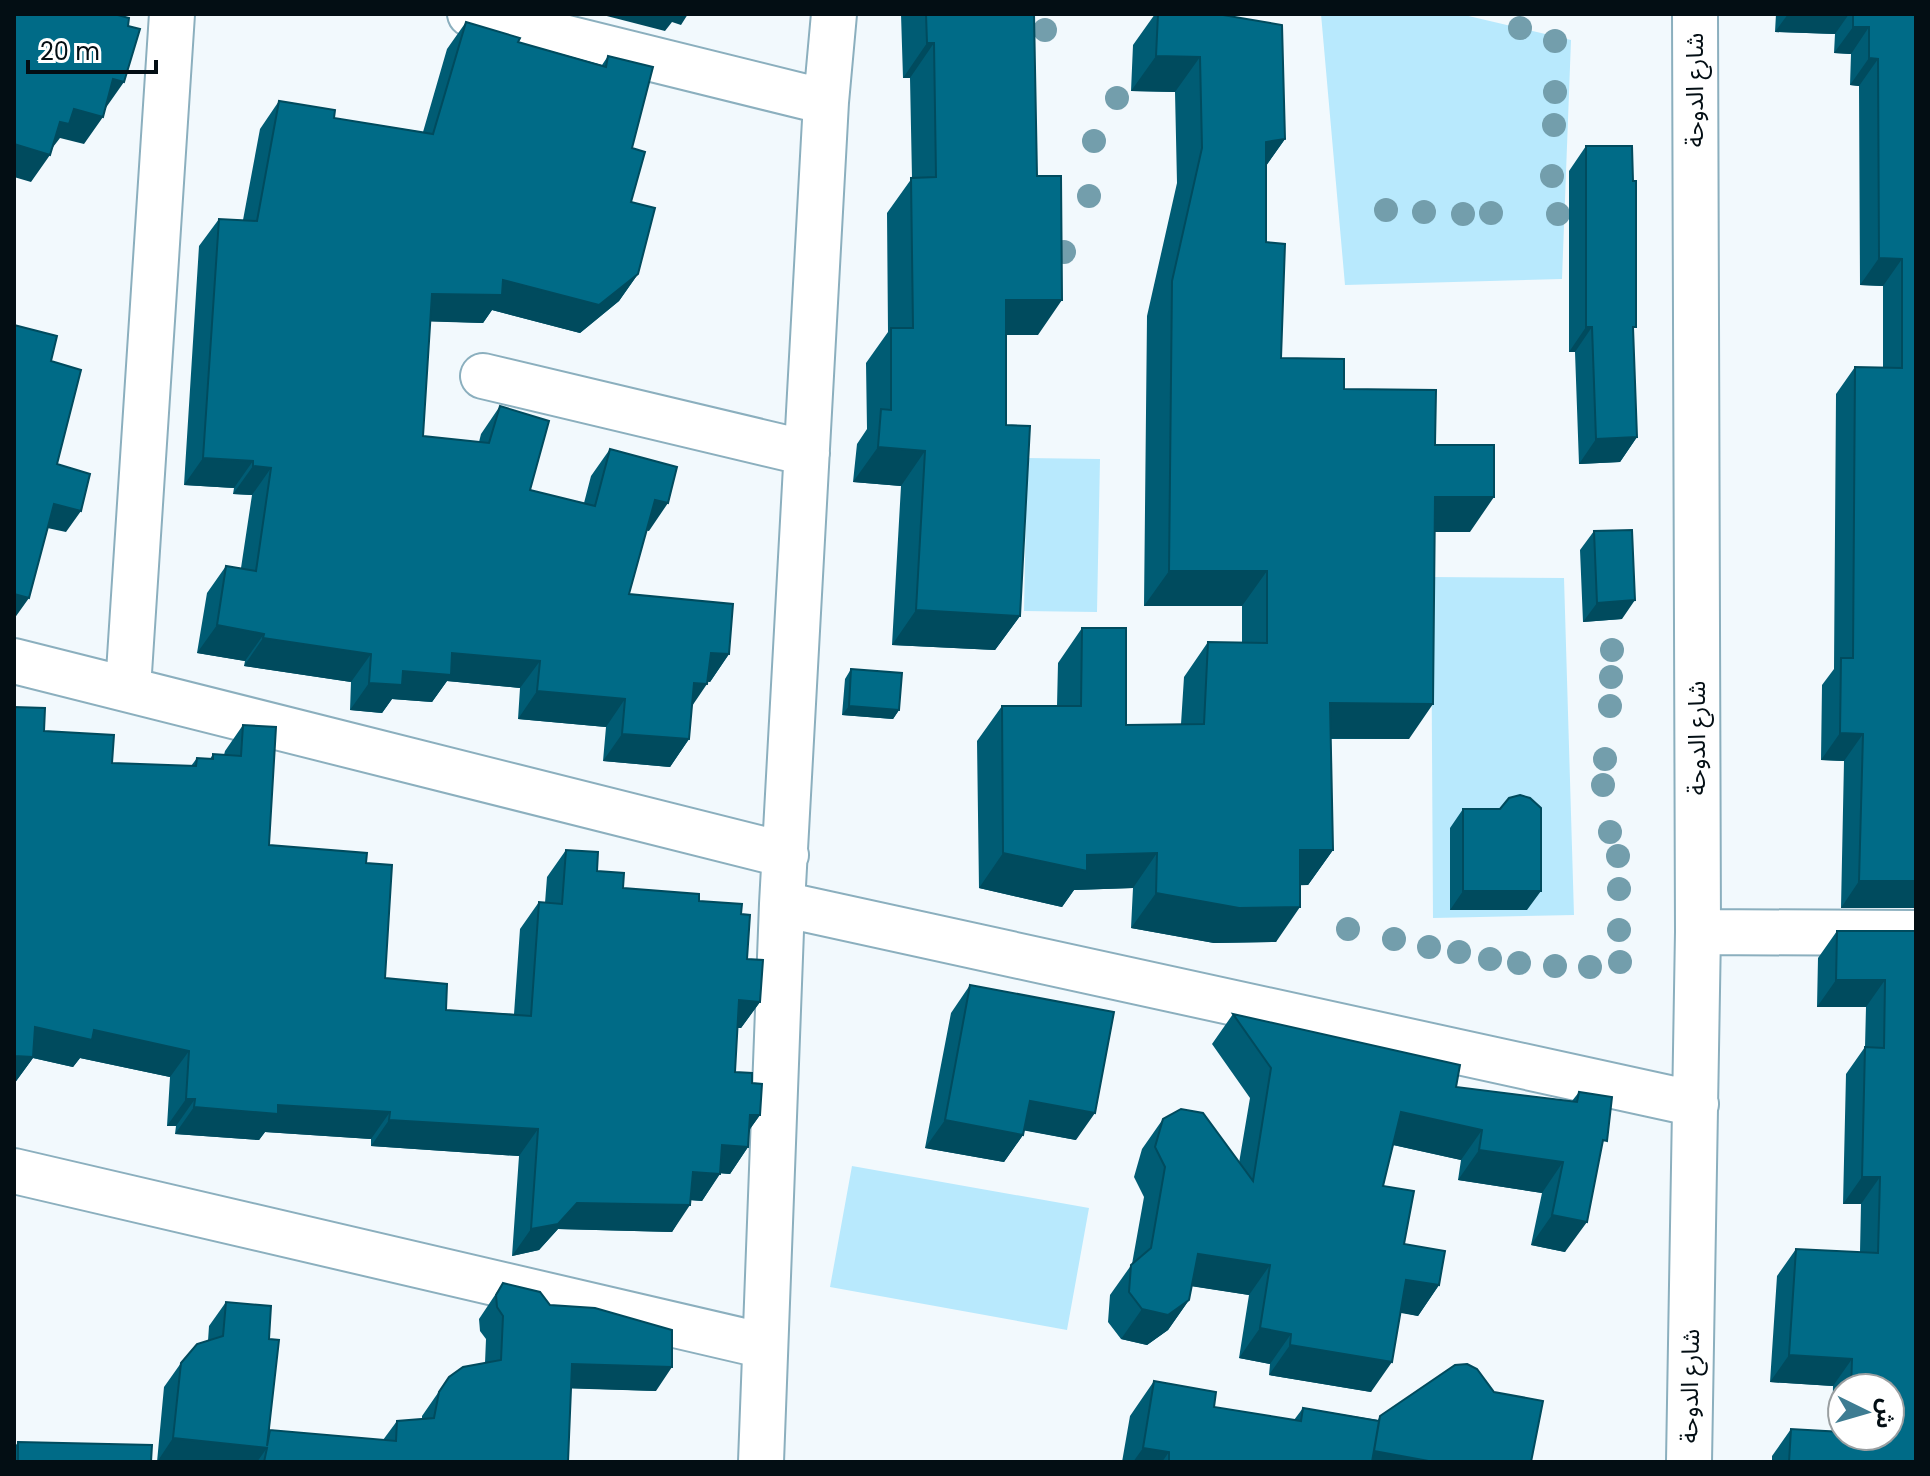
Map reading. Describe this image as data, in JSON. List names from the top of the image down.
{
  "streets": {
    "street": ["شارع الدوحة"]
  },
  "scale_bar": "20 m",
  "north": "right"
}
